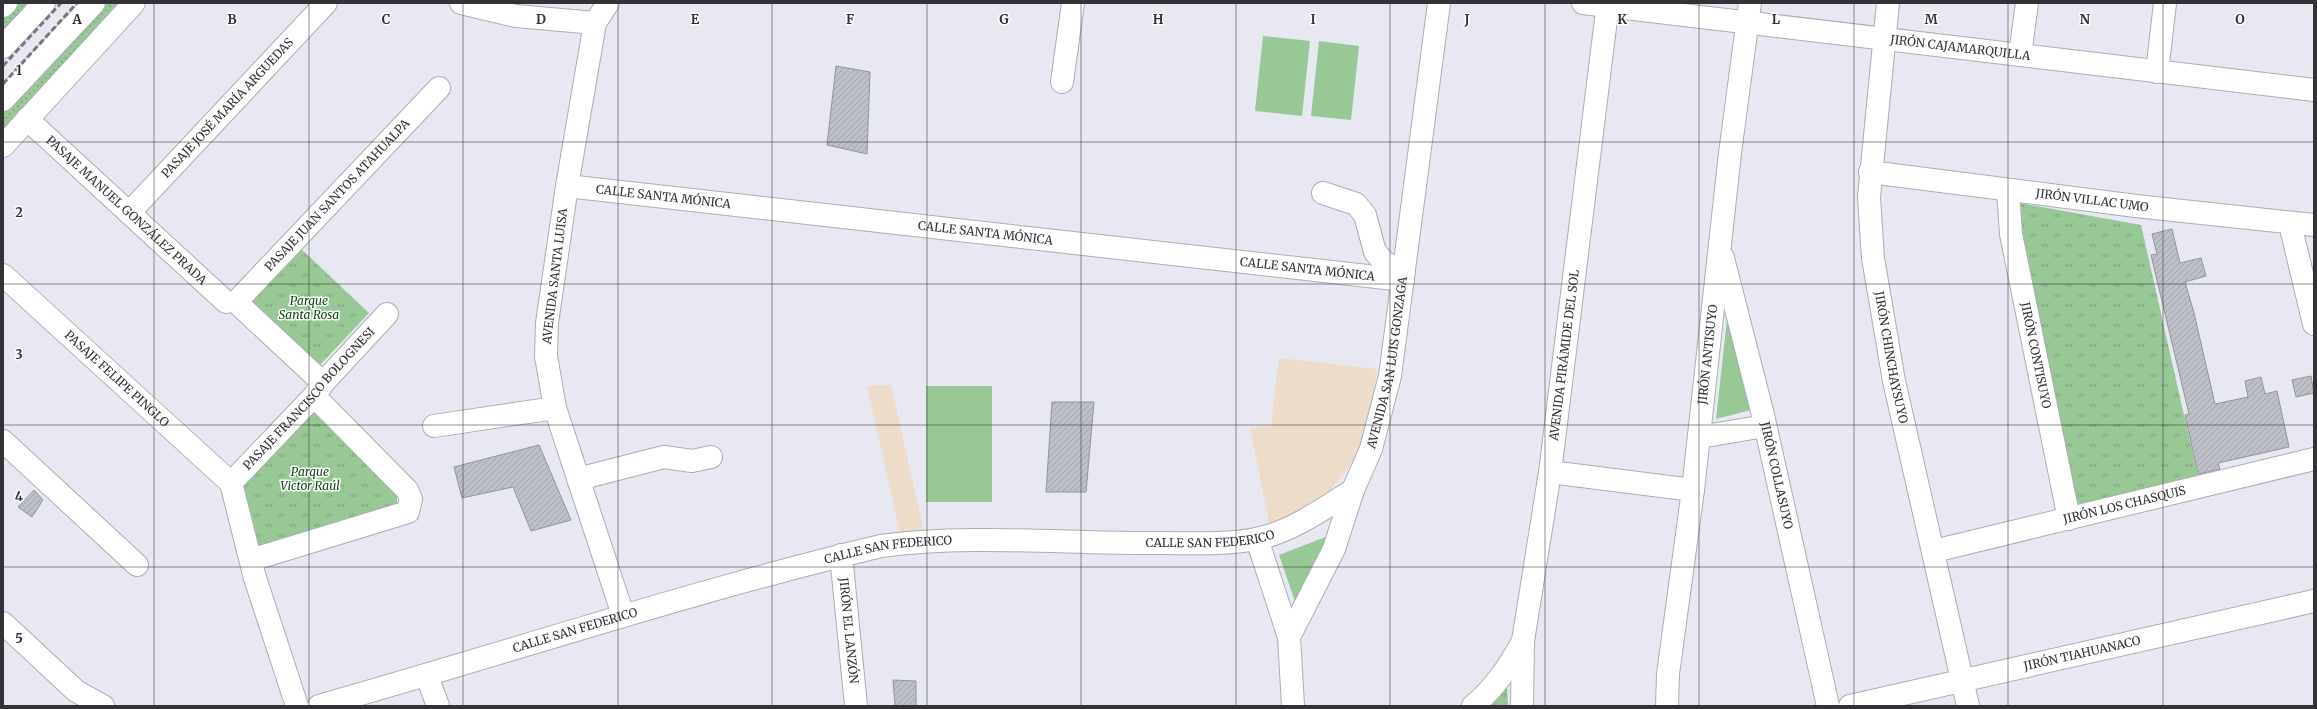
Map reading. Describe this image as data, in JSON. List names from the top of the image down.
{
  "streets": {
    "street": [
      "JIRÓN CAJAMARQUILLA",
      "PASAJE JOSÉ MARÍA ARGUEDAS",
      "PASAJE JUAN SANTOS ATAHUALPA",
      "CALLE SANTA MÓNICA",
      "JIRÓN VILLAC UMO",
      "PASAJE MANUEL GONZÁLEZ PRADA",
      "AVENIDA SANTA LUISA",
      "JIRÓN ANTISUYO",
      "AVENIDA PIRÁMIDE DEL SOL",
      "JIRÓN CONTISUYO",
      "JIRÓN CHINCHAYSUYO",
      "AVENIDA SAN LUIS GONZAGA",
      "PASAJE FELIPE PINGLO",
      "PASAJE FRANCISCO BOLOGNESI",
      "JIRÓN COLLASUYO",
      "JIRÓN LOS CHASQUIS",
      "CALLE SAN FEDERICO",
      "JIRÓN EL LANZÓN",
      "JIRÓN TIAHUANACO"
    ]
  },
  "crossings": [
    ["JIRÓN CAJAMARQUILLA", "JIRÓN ANTISUYO"],
    ["JIRÓN CAJAMARQUILLA", "AVENIDA PIRÁMIDE DEL SOL"],
    ["JIRÓN CAJAMARQUILLA", "JIRÓN CHINCHAYSUYO"],
    ["PASAJE JOSÉ MARÍA ARGUEDAS", "PASAJE MANUEL GONZÁLEZ PRADA"],
    ["PASAJE JUAN SANTOS ATAHUALPA", "PASAJE MANUEL GONZÁLEZ PRADA"],
    ["CALLE SANTA MÓNICA", "AVENIDA SANTA LUISA"],
    ["CALLE SANTA MÓNICA", "AVENIDA SAN LUIS GONZAGA"],
    ["JIRÓN VILLAC UMO", "JIRÓN CONTISUYO"],
    ["JIRÓN VILLAC UMO", "JIRÓN CHINCHAYSUYO"],
    ["PASAJE MANUEL GONZÁLEZ PRADA", "PASAJE FRANCISCO BOLOGNESI"],
    ["AVENIDA SANTA LUISA", "CALLE SAN FEDERICO"],
    ["JIRÓN ANTISUYO", "JIRÓN COLLASUYO"],
    ["JIRÓN CONTISUYO", "JIRÓN LOS CHASQUIS"],
    ["JIRÓN CHINCHAYSUYO", "JIRÓN LOS CHASQUIS"],
    ["JIRÓN CHINCHAYSUYO", "JIRÓN TIAHUANACO"],
    ["AVENIDA SAN LUIS GONZAGA", "CALLE SAN FEDERICO"],
    ["PASAJE FELIPE PINGLO", "PASAJE FRANCISCO BOLOGNESI"],
    ["CALLE SAN FEDERICO", "JIRÓN EL LANZÓN"]
  ],
  "parks": ["Parque Santa Rosa", "Parque Victor Raúl"],
  "grid": {
    "columns": [
      "A",
      "B",
      "C",
      "D",
      "E",
      "F",
      "G",
      "H",
      "I",
      "J",
      "K",
      "L",
      "M",
      "N",
      "O"
    ],
    "rows": [
      "1",
      "2",
      "3",
      "4",
      "5"
    ]
  }
}
